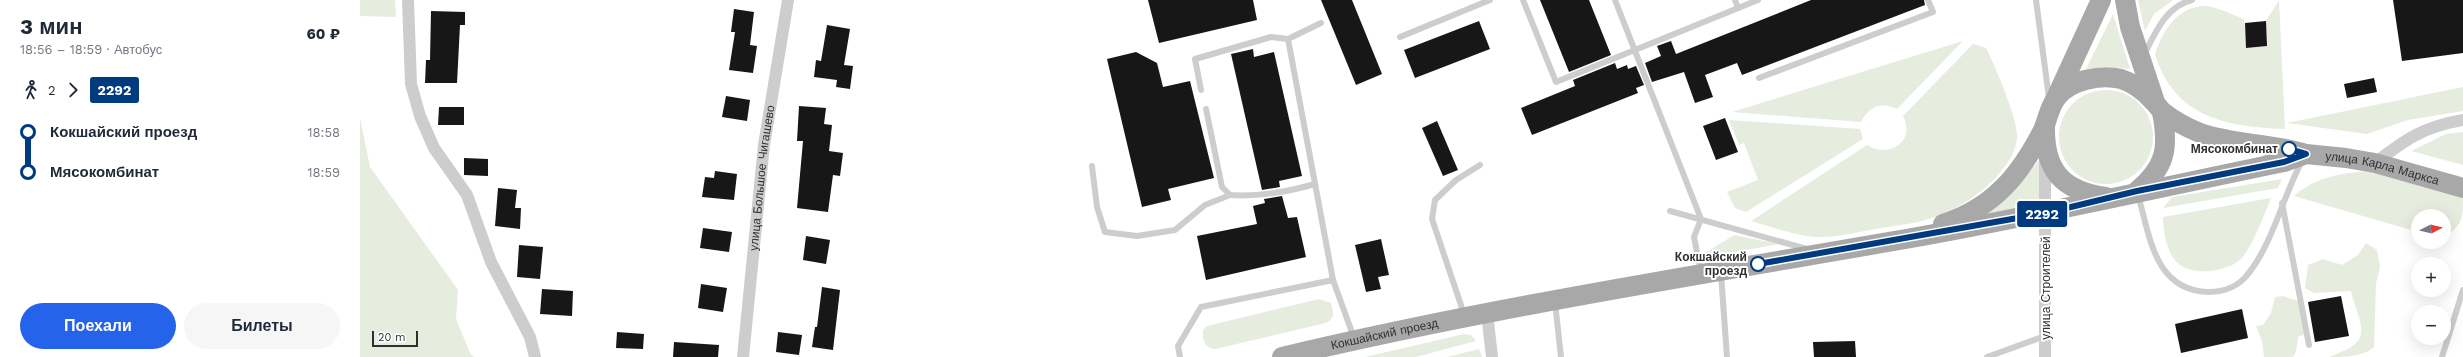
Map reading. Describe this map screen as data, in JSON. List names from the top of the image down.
{
  "streets": {
    "main road": ["улица Карла Маркса", "Кокшайский проезд"],
    "street": ["улица Большое Чигашево", "улица Строителей"]
  },
  "crossings": [
    ["улица Карла Маркса", "улица Строителей"],
    ["улица Карла Маркса", "Кокшайский проезд"],
    ["улица Строителей", "Кокшайский проезд"]
  ],
  "places": ["Мясокомбинат", "Кокшайский проезд"],
  "lines": ["bus line 2292"],
  "scale_bar": "20 m",
  "north": "right",
  "page": {
    "heading": ["3 мин", "18:56 – 18:59 · Автобус", "60 ₽"],
    "on_map": "2292",
    "legs": ["2", "2292"],
    "list": [
      {
        "name": "Кокшайский проезд",
        "value": "18:58"
      },
      {
        "name": "Мясокомбинат",
        "value": "18:59"
      }
    ],
    "map_buttons": ["+", "−"],
    "buttons": ["Поехали", "Билеты"],
    "scale": "20 m"
  }
}
